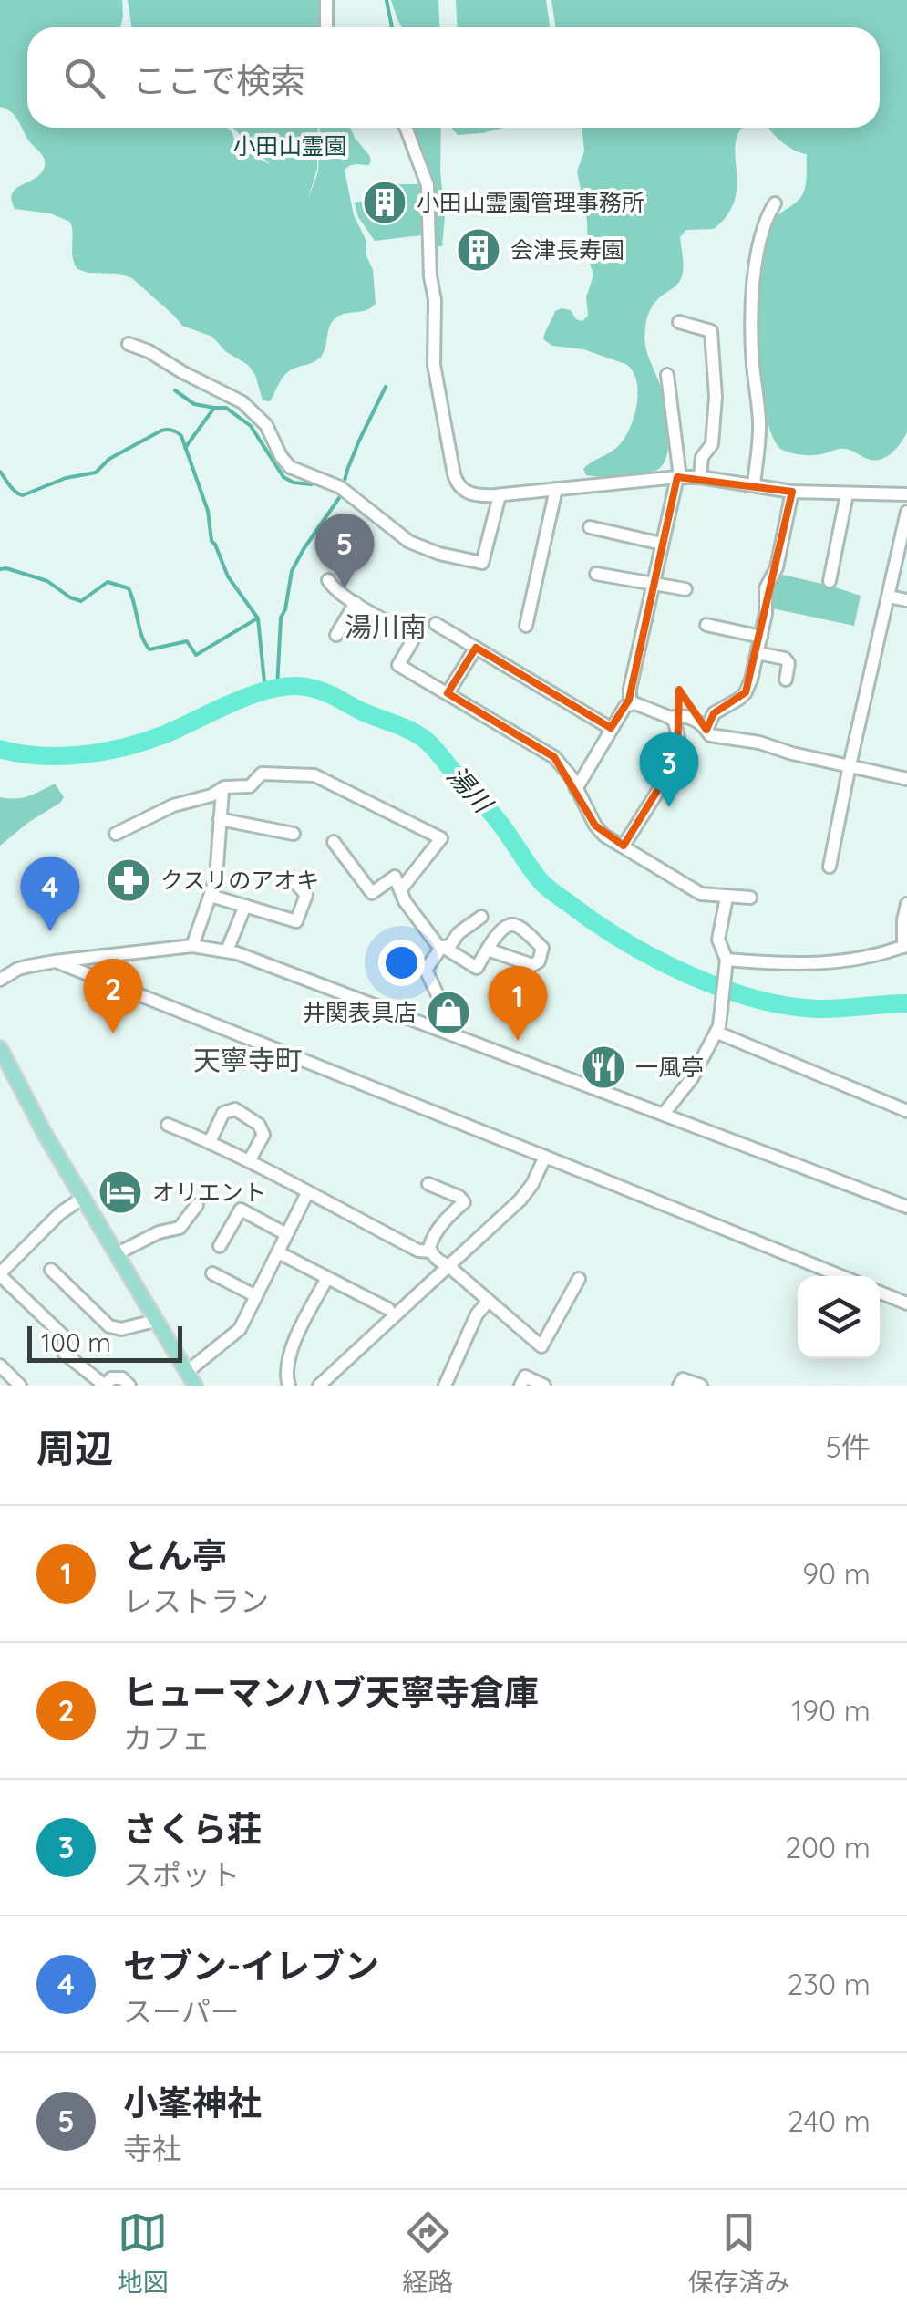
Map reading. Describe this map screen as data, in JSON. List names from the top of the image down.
{
  "districts": ["湯川南", "天寧寺町"],
  "water": ["湯川"],
  "parks": ["小田山霊園"],
  "places": {
    "building": ["小田山霊園管理事務所", "会津長寿園"],
    "pharmacy": ["クスリのアオキ"],
    "shop": ["井関表具店"],
    "restaurant": ["一風亭"],
    "hotel": ["オリエント"]
  },
  "scale_bar": "100 m",
  "page": {
    "search": "ここで検索",
    "pins": [
      "5",
      "3",
      "4",
      "2",
      "1"
    ],
    "scale": "100 m",
    "heading": ["周辺", "5件"],
    "list": [
      {
        "mark": "1",
        "name": "とん亭",
        "note": "レストラン",
        "value": "90 m"
      },
      {
        "mark": "2",
        "name": "ヒューマンハブ天寧寺倉庫",
        "note": "カフェ",
        "value": "190 m"
      },
      {
        "mark": "3",
        "name": "さくら荘",
        "note": "スポット",
        "value": "200 m"
      },
      {
        "mark": "4",
        "name": "セブン-イレブン",
        "note": "スーパー",
        "value": "230 m"
      },
      {
        "mark": "5",
        "name": "小峯神社",
        "note": "寺社",
        "value": "240 m"
      }
    ],
    "nav": ["地図", "経路", "保存済み"]
  }
}
